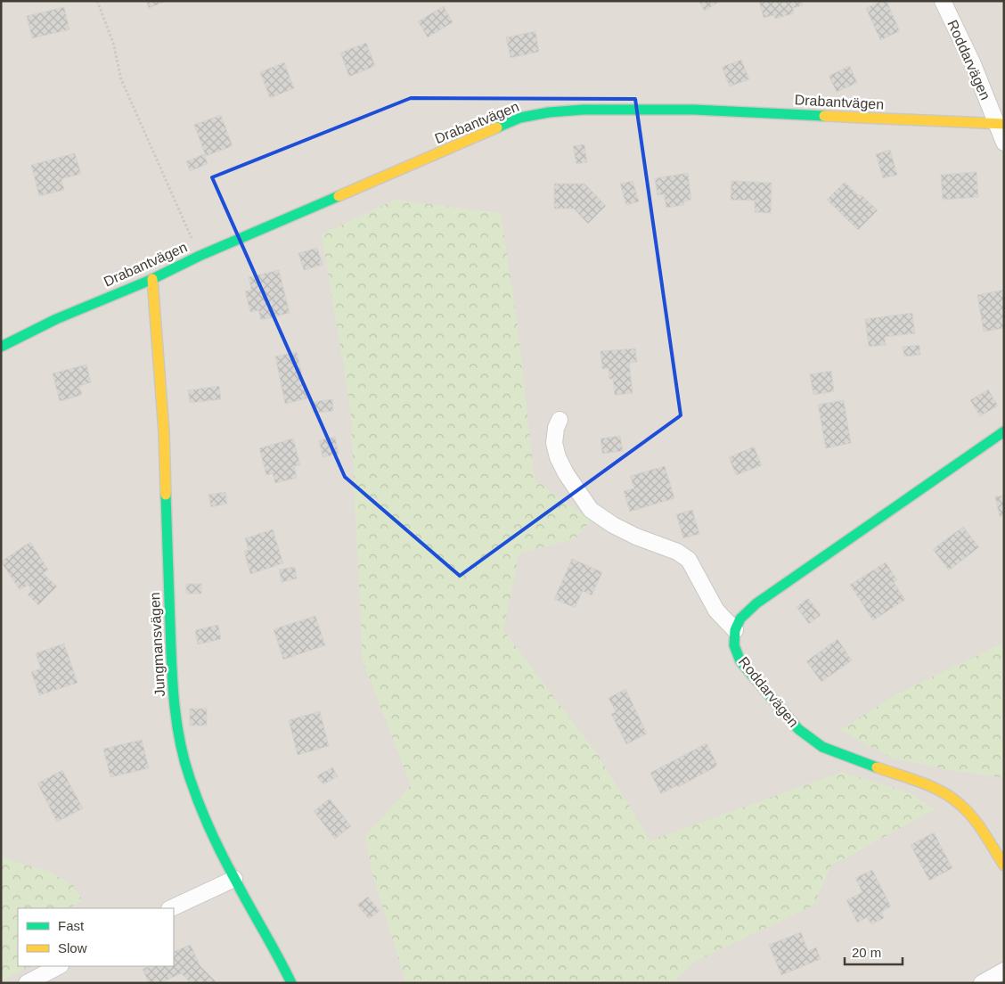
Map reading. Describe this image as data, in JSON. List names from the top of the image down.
{
  "streets": {
    "street": ["Roddarvägen", "Drabantvägen", "Jungmansvägen"]
  },
  "crossings": [
    ["Roddarvägen", "Drabantvägen"],
    ["Drabantvägen", "Jungmansvägen"]
  ],
  "legend": ["Fast", "Slow"],
  "scale_bar": "20 m"
}
